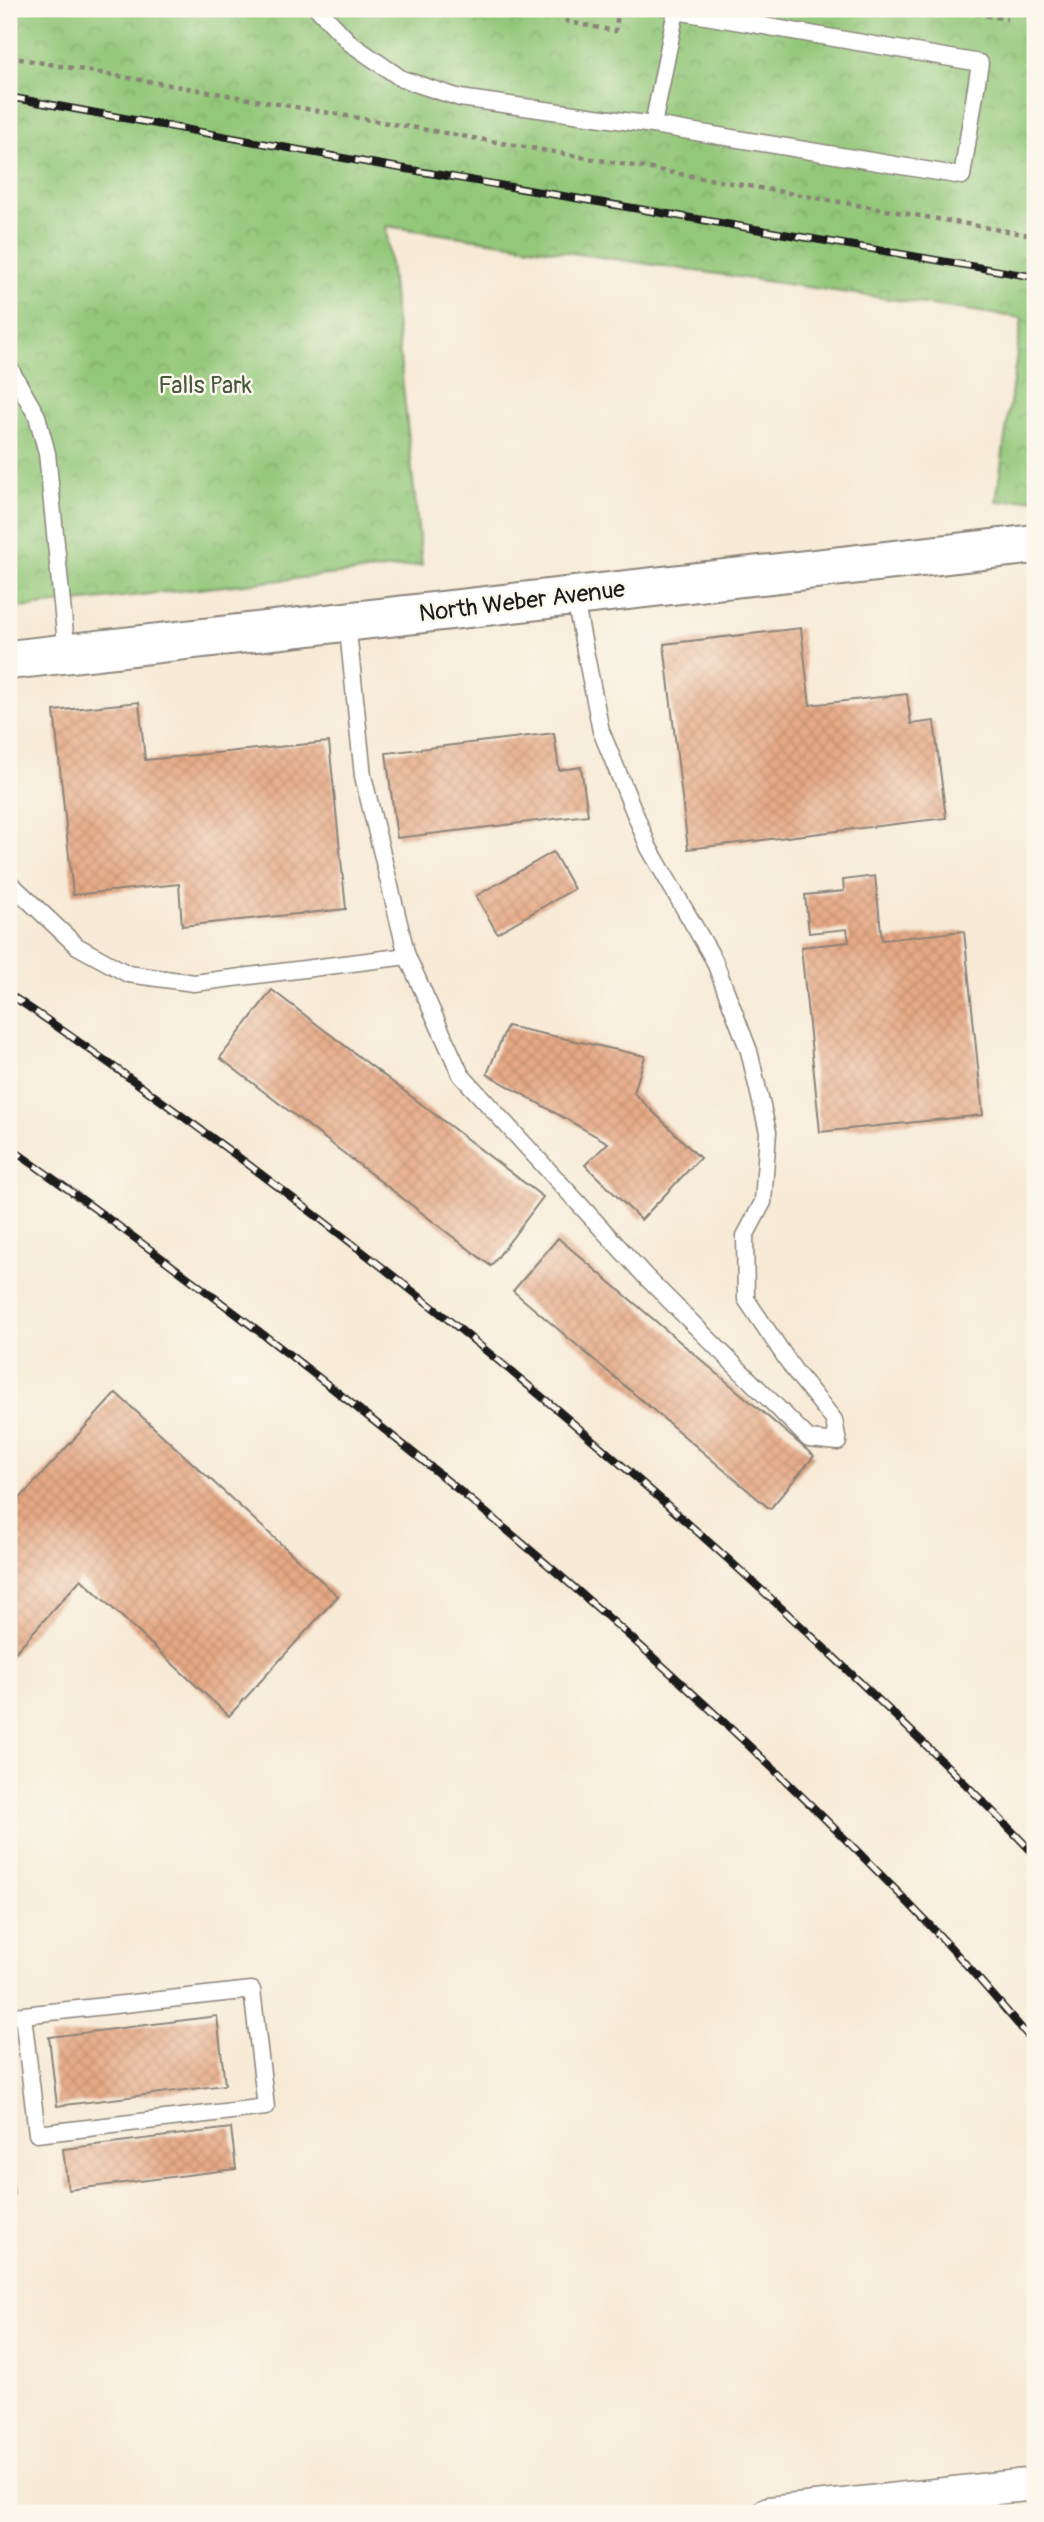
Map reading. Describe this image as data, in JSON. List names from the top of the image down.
{
  "streets": {
    "street": ["North Weber Avenue"]
  },
  "parks": ["Falls Park"]
}
